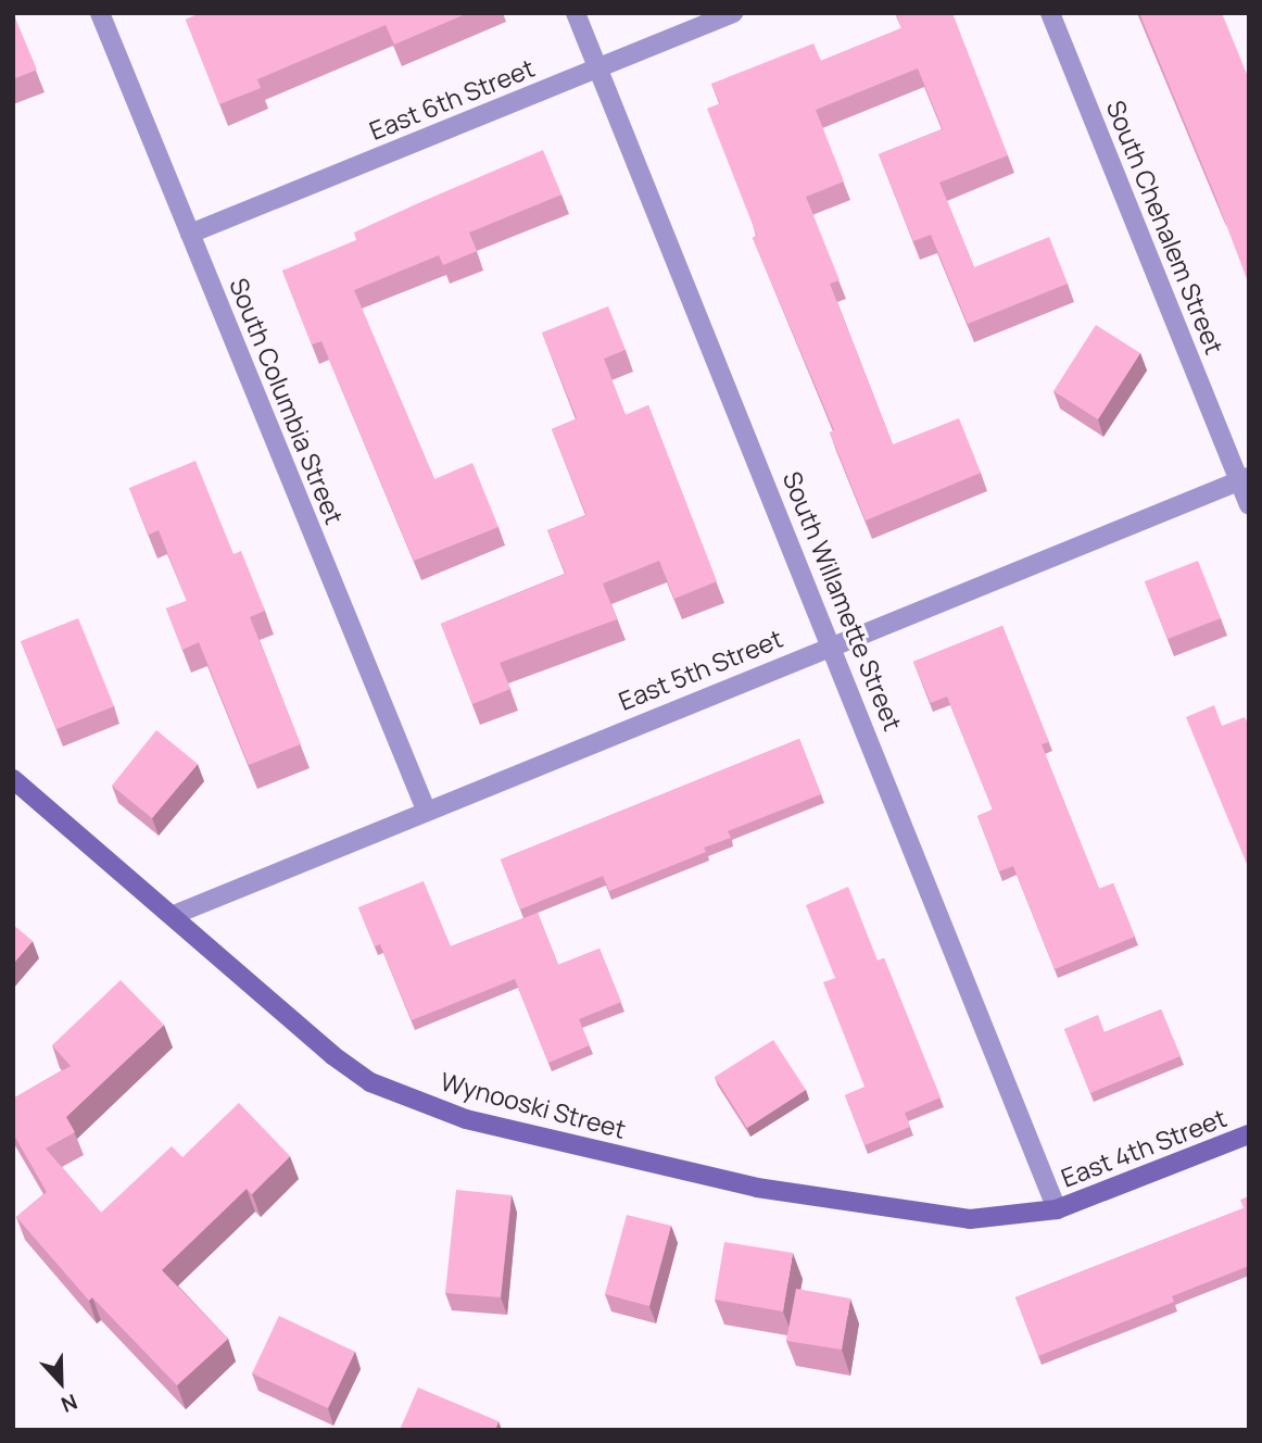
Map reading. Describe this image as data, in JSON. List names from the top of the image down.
{
  "streets": {
    "main road": ["Wynooski Street", "East 4th Street"],
    "street": [
      "East 6th Street",
      "South Chehalem Street",
      "South Columbia Street",
      "South Willamette Street",
      "East 5th Street"
    ]
  },
  "crossings": [
    ["East 6th Street", "South Columbia Street"],
    ["East 6th Street", "South Willamette Street"],
    ["South Chehalem Street", "East 5th Street"],
    ["South Columbia Street", "East 5th Street"],
    ["South Willamette Street", "East 5th Street"],
    ["South Willamette Street", "Wynooski Street"],
    ["South Willamette Street", "East 4th Street"],
    ["East 5th Street", "Wynooski Street"],
    ["Wynooski Street", "East 4th Street"]
  ],
  "north": "bottom"
}
